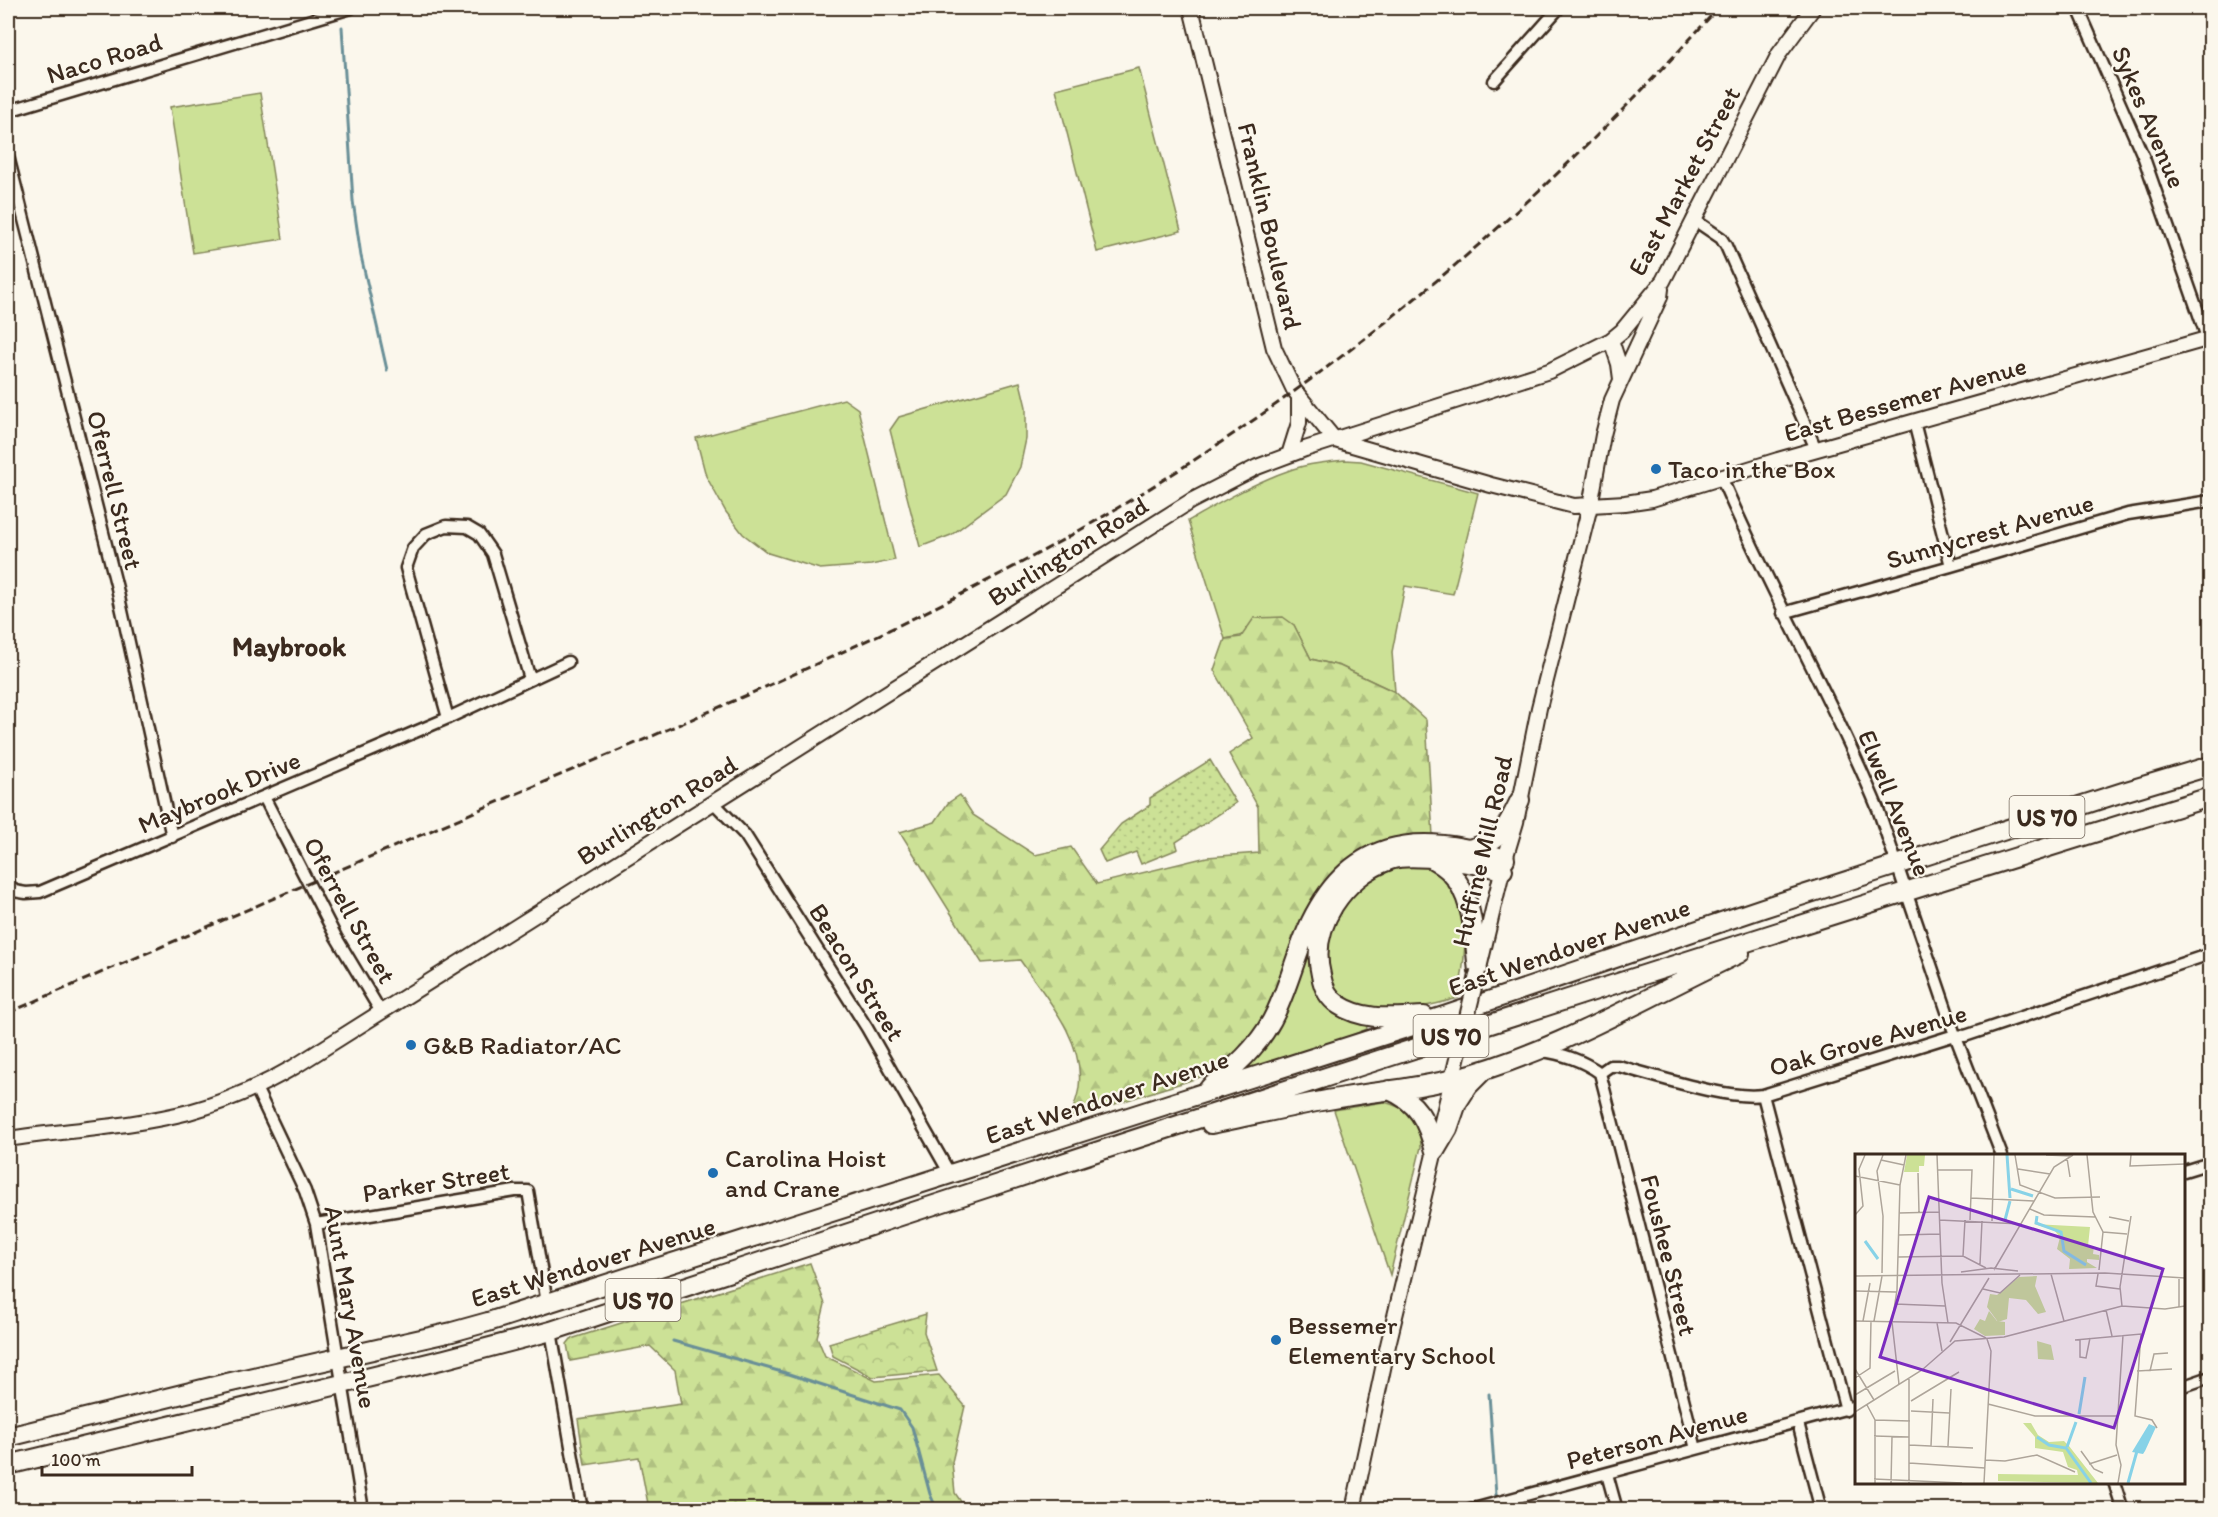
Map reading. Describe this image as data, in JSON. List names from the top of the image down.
{
  "streets": {
    "highway": ["US 70", "East Wendover Avenue"],
    "main road": [
      "East Market Street",
      "Franklin Boulevard",
      "East Bessemer Avenue",
      "Burlington Road",
      "Huffine Mill Road"
    ],
    "street": [
      "Naco Road",
      "Sykes Avenue",
      "Oferrell Street",
      "Sunnycrest Avenue",
      "Maybrook Drive",
      "Elwell Avenue",
      "Beacon Street",
      "Oak Grove Avenue",
      "Parker Street",
      "Foushee Street",
      "Aunt Mary Avenue",
      "Peterson Avenue"
    ]
  },
  "crossings": [
    ["Sykes Avenue", "East Bessemer Avenue"],
    ["East Market Street", "Franklin Boulevard"],
    ["East Market Street", "East Bessemer Avenue"],
    ["East Market Street", "Burlington Road"],
    ["East Market Street", "Huffine Mill Road"],
    ["Franklin Boulevard", "East Bessemer Avenue"],
    ["East Bessemer Avenue", "Elwell Avenue"],
    ["East Bessemer Avenue", "Huffine Mill Road"],
    ["Oferrell Street", "Burlington Road"],
    ["Oferrell Street", "Maybrook Drive"],
    ["Sunnycrest Avenue", "Elwell Avenue"],
    ["Burlington Road", "Beacon Street"],
    ["Burlington Road", "Aunt Mary Avenue"],
    ["Elwell Avenue", "East Wendover Avenue"],
    ["Elwell Avenue", "Oak Grove Avenue"],
    ["East Wendover Avenue", "Beacon Street"],
    ["East Wendover Avenue", "Parker Street"],
    ["East Wendover Avenue", "Aunt Mary Avenue"],
    ["Oak Grove Avenue", "Foushee Street"],
    ["Parker Street", "Aunt Mary Avenue"],
    ["Foushee Street", "Peterson Avenue"]
  ],
  "districts": ["Maybrook"],
  "places": [
    "Taco in the Box",
    "G&B Radiator/AC",
    "Carolina Hoist and Crane",
    "Bessemer Elementary School"
  ],
  "scale_bar": "100 m"
}
